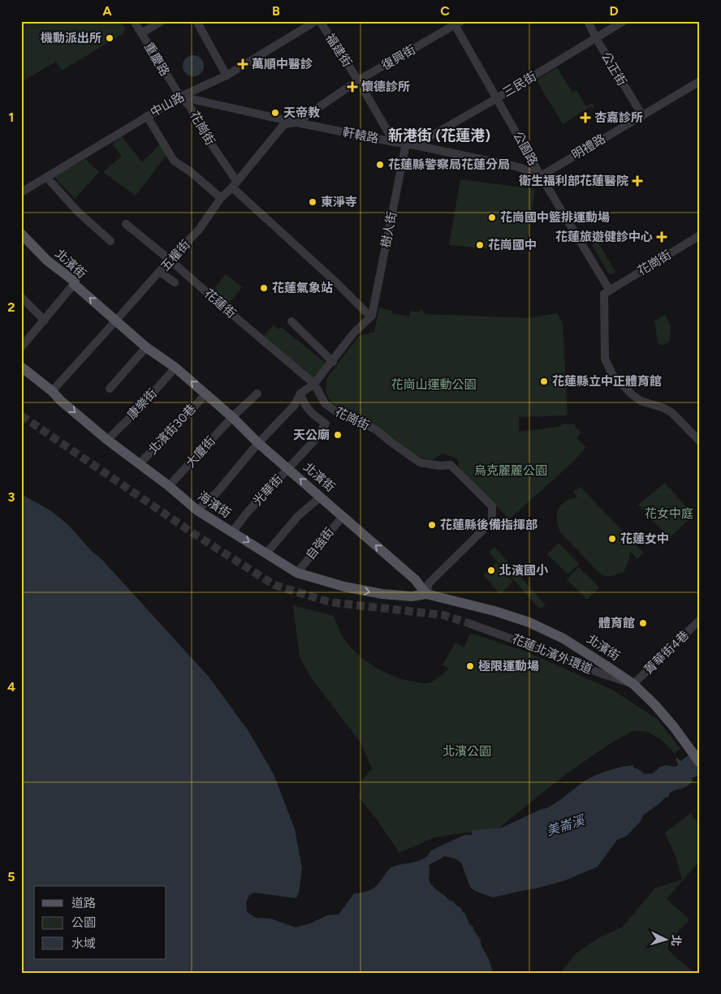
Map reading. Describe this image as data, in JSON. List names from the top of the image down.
{
  "streets": {
    "main road": ["北濱街", "海濱街"],
    "street": [
      "福建街",
      "復興街",
      "重慶路",
      "公正街",
      "三民街",
      "中山路",
      "花崗街",
      "軒轅路",
      "明禮路",
      "公園路",
      "樹人街",
      "五權街",
      "花蓮街",
      "康樂街",
      "北濱街30巷",
      "大廈街",
      "光華街",
      "自強街",
      "菁華街4巷",
      "花蓮北濱外環道"
    ]
  },
  "crossings": [
    ["福建街", "復興街"],
    ["福建街", "軒轅路"],
    ["復興街", "軒轅路"],
    ["復興街", "公園路"],
    ["復興街", "五權街"],
    ["重慶路", "中山路"],
    ["重慶路", "花崗街"],
    ["重慶路", "軒轅路"],
    ["公正街", "三民街"],
    ["公正街", "明禮路"],
    ["三民街", "軒轅路"],
    ["三民街", "公園路"],
    ["中山路", "花崗街"],
    ["中山路", "軒轅路"],
    ["花崗街", "軒轅路"],
    ["花崗街", "公園路"],
    ["花崗街", "樹人街"],
    ["花崗街", "五權街"],
    ["花崗街", "北濱街"],
    ["花崗街", "花蓮街"],
    ["花崗街", "海濱街"],
    ["軒轅路", "明禮路"],
    ["軒轅路", "公園路"],
    ["軒轅路", "樹人街"],
    ["軒轅路", "五權街"],
    ["明禮路", "公園路"],
    ["五權街", "北濱街"],
    ["五權街", "花蓮街"],
    ["五權街", "海濱街"],
    ["北濱街", "康樂街"],
    ["北濱街", "北濱街30巷"],
    ["北濱街", "大廈街"],
    ["北濱街", "光華街"],
    ["北濱街", "海濱街"],
    ["北濱街", "自強街"],
    ["北濱街", "菁華街4巷"],
    ["北濱街", "花蓮北濱外環道"],
    ["康樂街", "海濱街"],
    ["北濱街30巷", "海濱街"],
    ["大廈街", "海濱街"],
    ["光華街", "海濱街"],
    ["海濱街", "自強街"],
    ["菁華街4巷", "花蓮北濱外環道"]
  ],
  "one_way": ["海濱街"],
  "districts": ["新港街 (花蓮港)"],
  "water": ["美崙溪"],
  "parks": [
    "花崗山運動公園",
    "烏克麗麗公園",
    "花女中庭",
    "北濱公園"
  ],
  "places": {
    "other": [
      "機動派出所",
      "天帝教",
      "花蓮縣警察局花蓮分局",
      "東淨寺",
      "花崗國中籃排運動場",
      "花崗國中",
      "花蓮氣象站",
      "花蓮縣立中正體育館",
      "天公廟",
      "花蓮縣後備指揮部",
      "花蓮女中",
      "北濱國小",
      "體育館",
      "極限運動場"
    ],
    "health": [
      "萬順中醫診",
      "懷德診所",
      "杏嘉診所",
      "衛生福利部花蓮醫院",
      "花蓮旅遊健診中心"
    ]
  },
  "legend": ["道路", "公園", "水域"],
  "north": "right",
  "grid": {
    "columns": [
      "A",
      "B",
      "C",
      "D"
    ],
    "rows": [
      "1",
      "2",
      "3",
      "4",
      "5"
    ]
  }
}
